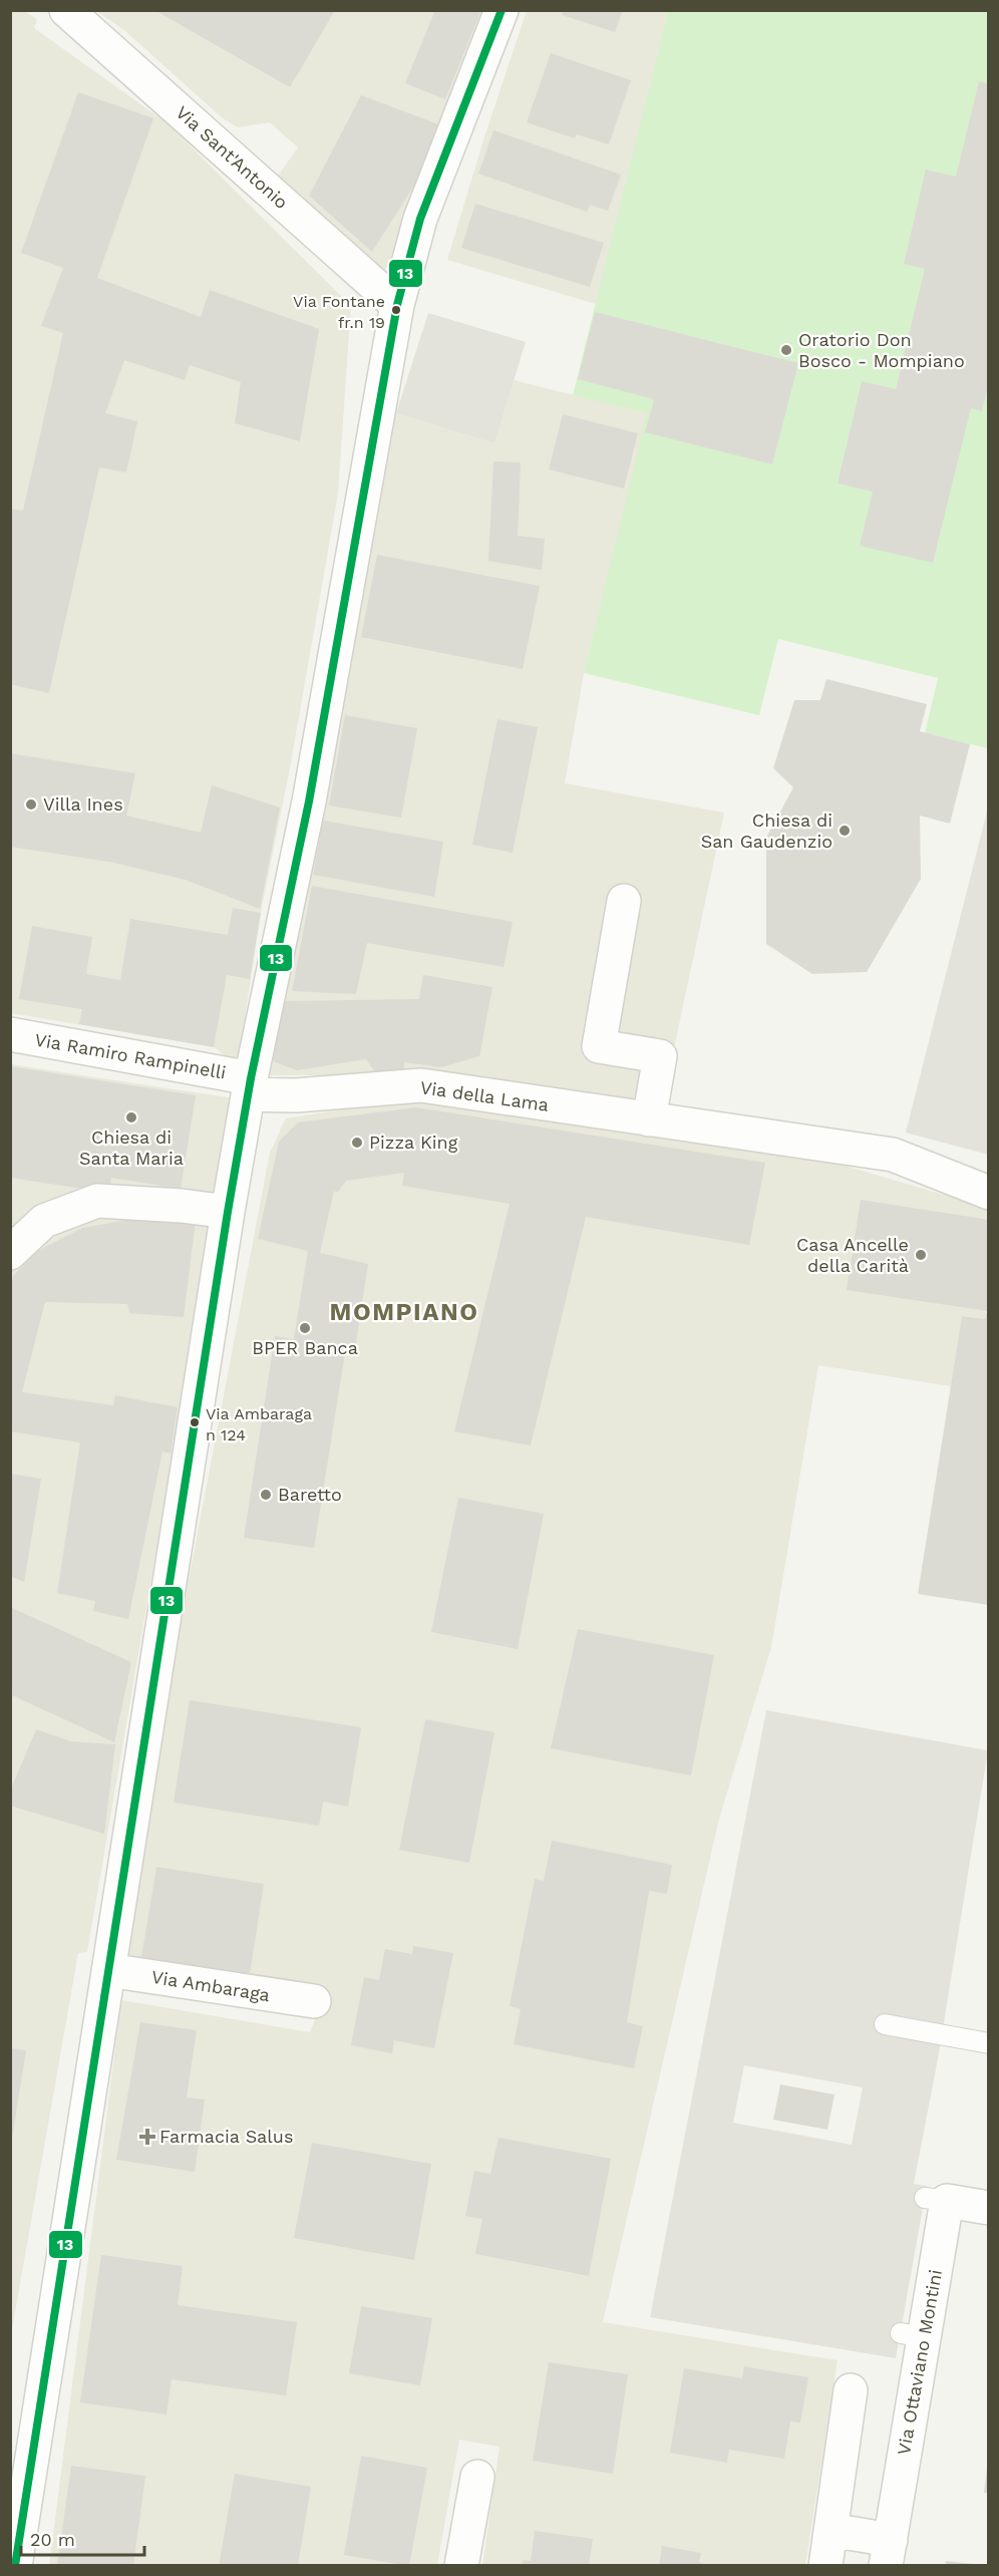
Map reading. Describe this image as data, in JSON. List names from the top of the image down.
{
  "streets": {
    "street": [
      "Via Sant'Antonio",
      "Via Ramiro Rampinelli",
      "Via della Lama",
      "Via Ambaraga",
      "Via Ottaviano Montini"
    ]
  },
  "crossings": [
    ["Via Ramiro Rampinelli", "Via della Lama"]
  ],
  "districts": ["MOMPIANO"],
  "places": {
    "other": [
      "Via Fontane fr.n 19",
      "Oratorio Don Bosco - Mompiano",
      "Villa Ines",
      "Chiesa di San Gaudenzio",
      "Chiesa di Santa Maria",
      "Pizza King",
      "Casa Ancelle della Carità",
      "BPER Banca",
      "Via Ambaraga n 124",
      "Baretto"
    ],
    "health": ["Farmacia Salus"]
  },
  "lines": ["transit line 13"],
  "scale_bar": "20 m"
}
